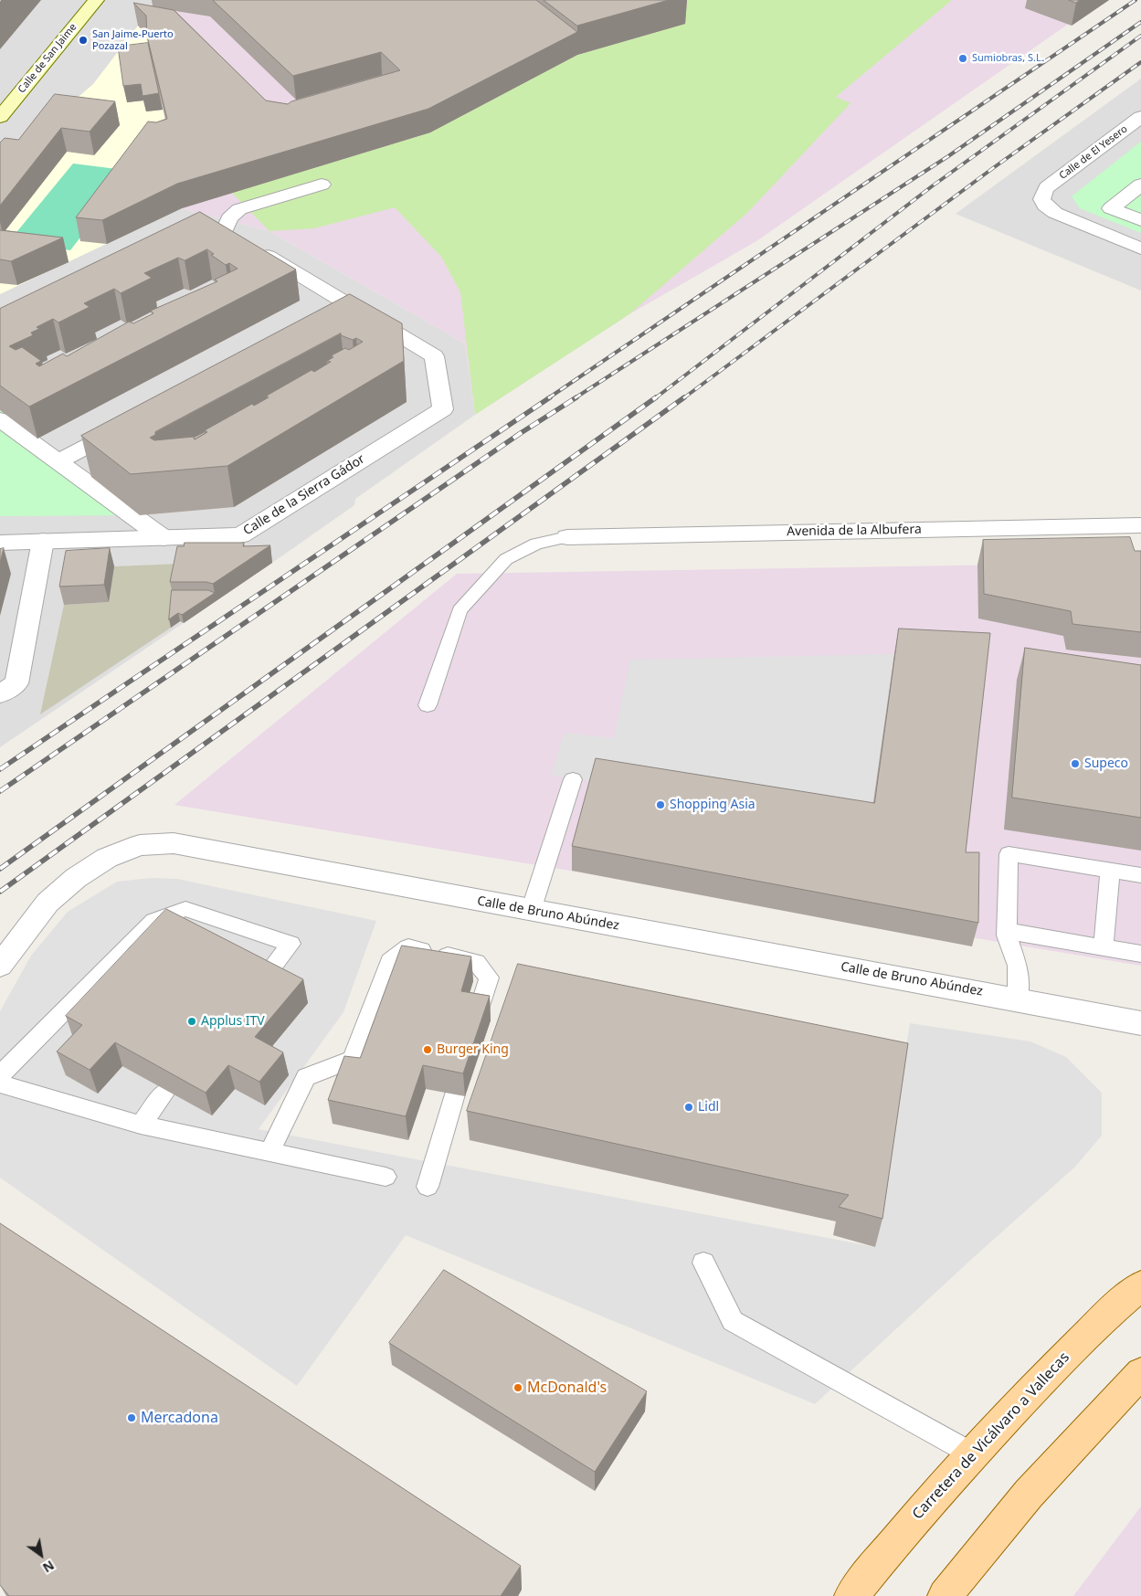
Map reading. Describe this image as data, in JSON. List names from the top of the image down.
{
  "streets": {
    "main road": ["Calle de San Jaime", "Carretera de Vicálvaro a Vallecas"],
    "street": [
      "Calle de El Yesero",
      "Calle de la Sierra Gádor",
      "Avenida de la Albufera",
      "Calle de Bruno Abúndez"
    ]
  },
  "places": [
    "San Jaime-Puerto Pozazal",
    "Sumiobras, S.L.",
    "Supeco",
    "Shopping Asia",
    "Applus ITV",
    "Burger King",
    "Lidl",
    "McDonald's",
    "Mercadona"
  ],
  "north": "bottom right"
}
